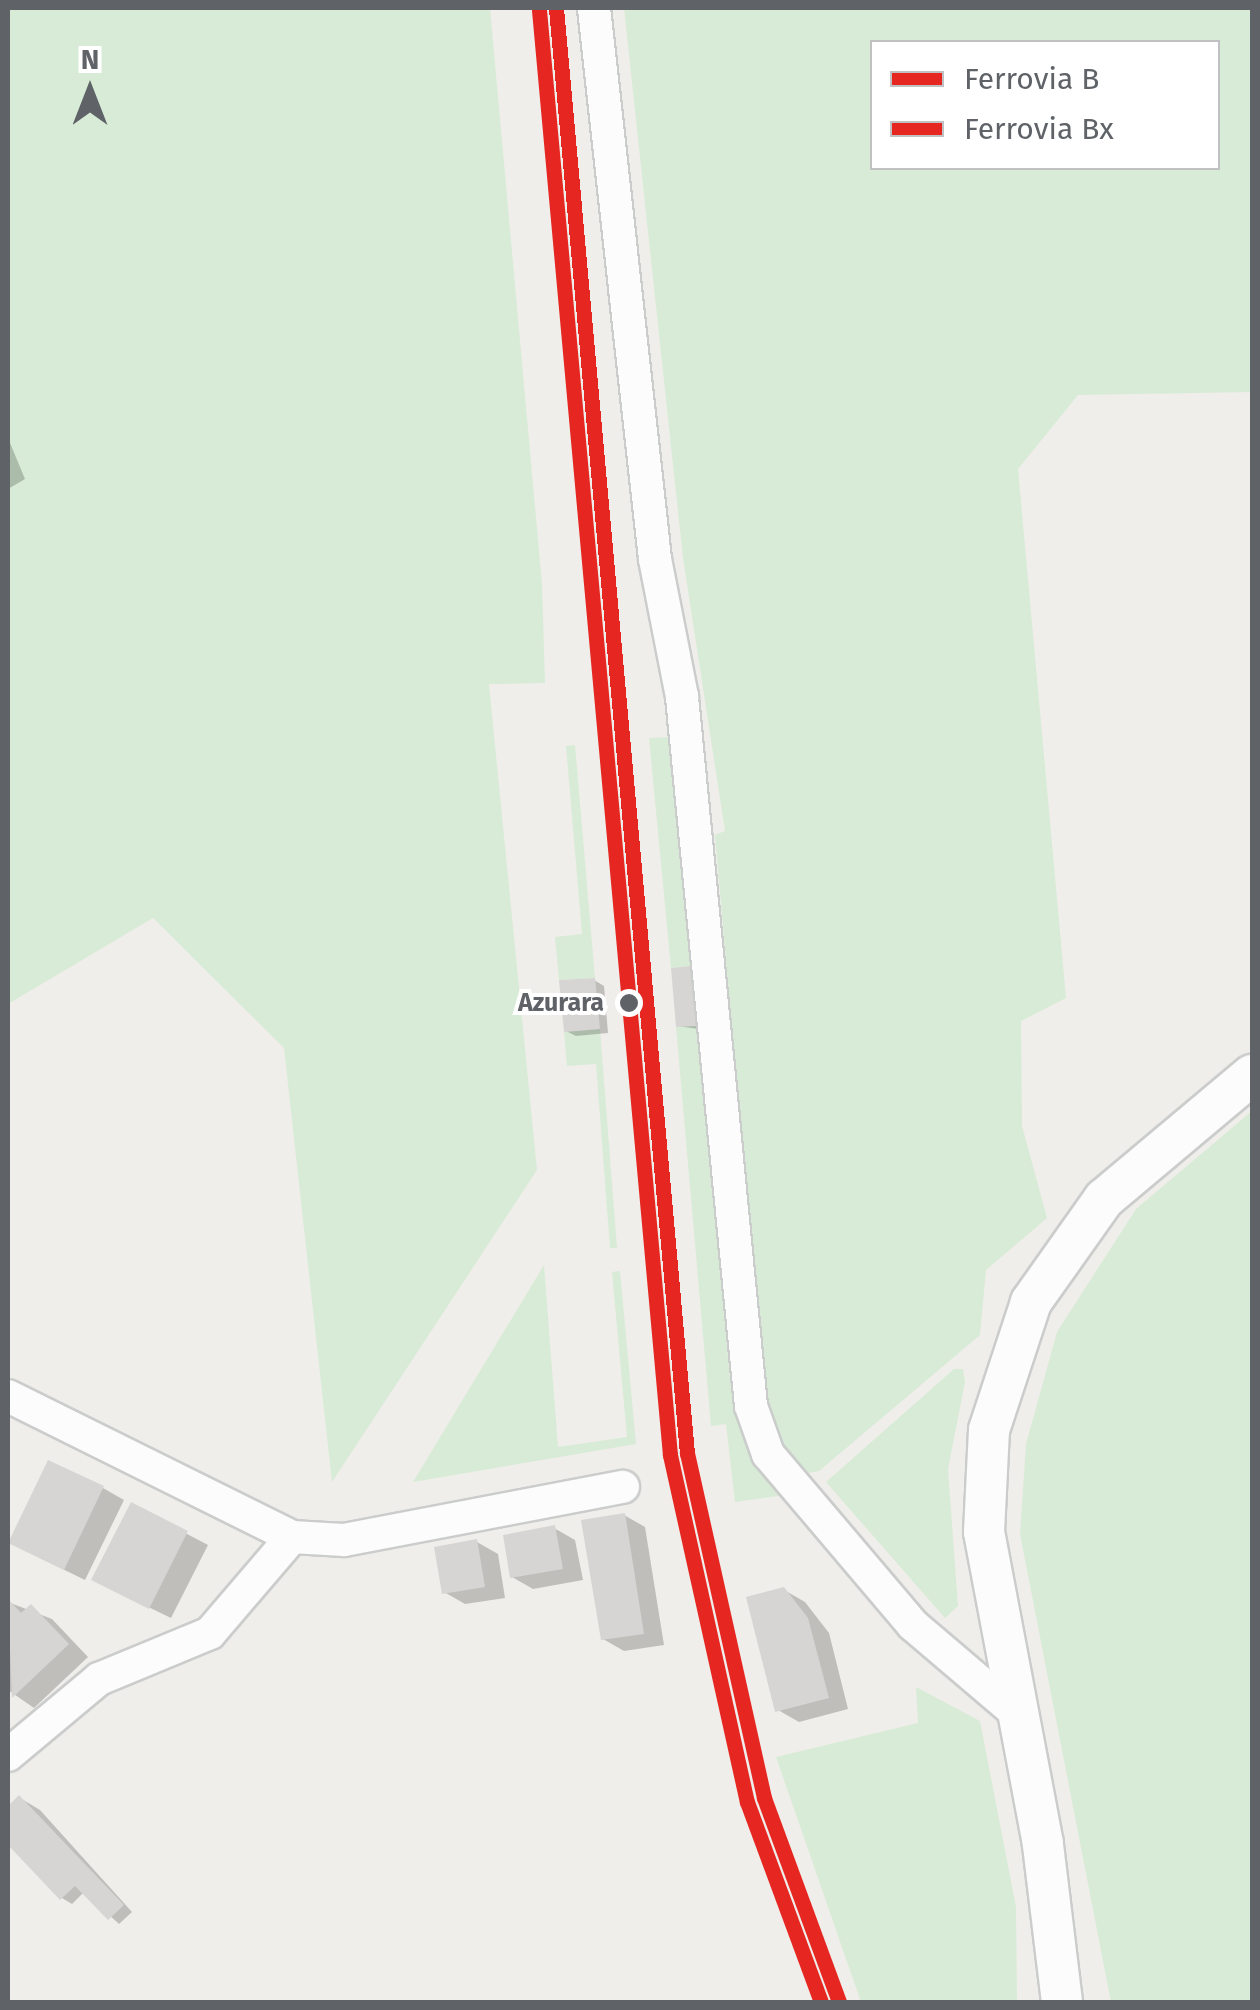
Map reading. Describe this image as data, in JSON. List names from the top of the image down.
{
  "places": ["Azurara"],
  "lines": ["rail line B", "rail line Bx"],
  "legend": ["Ferrovia B", "Ferrovia Bx"],
  "north": "top"
}
